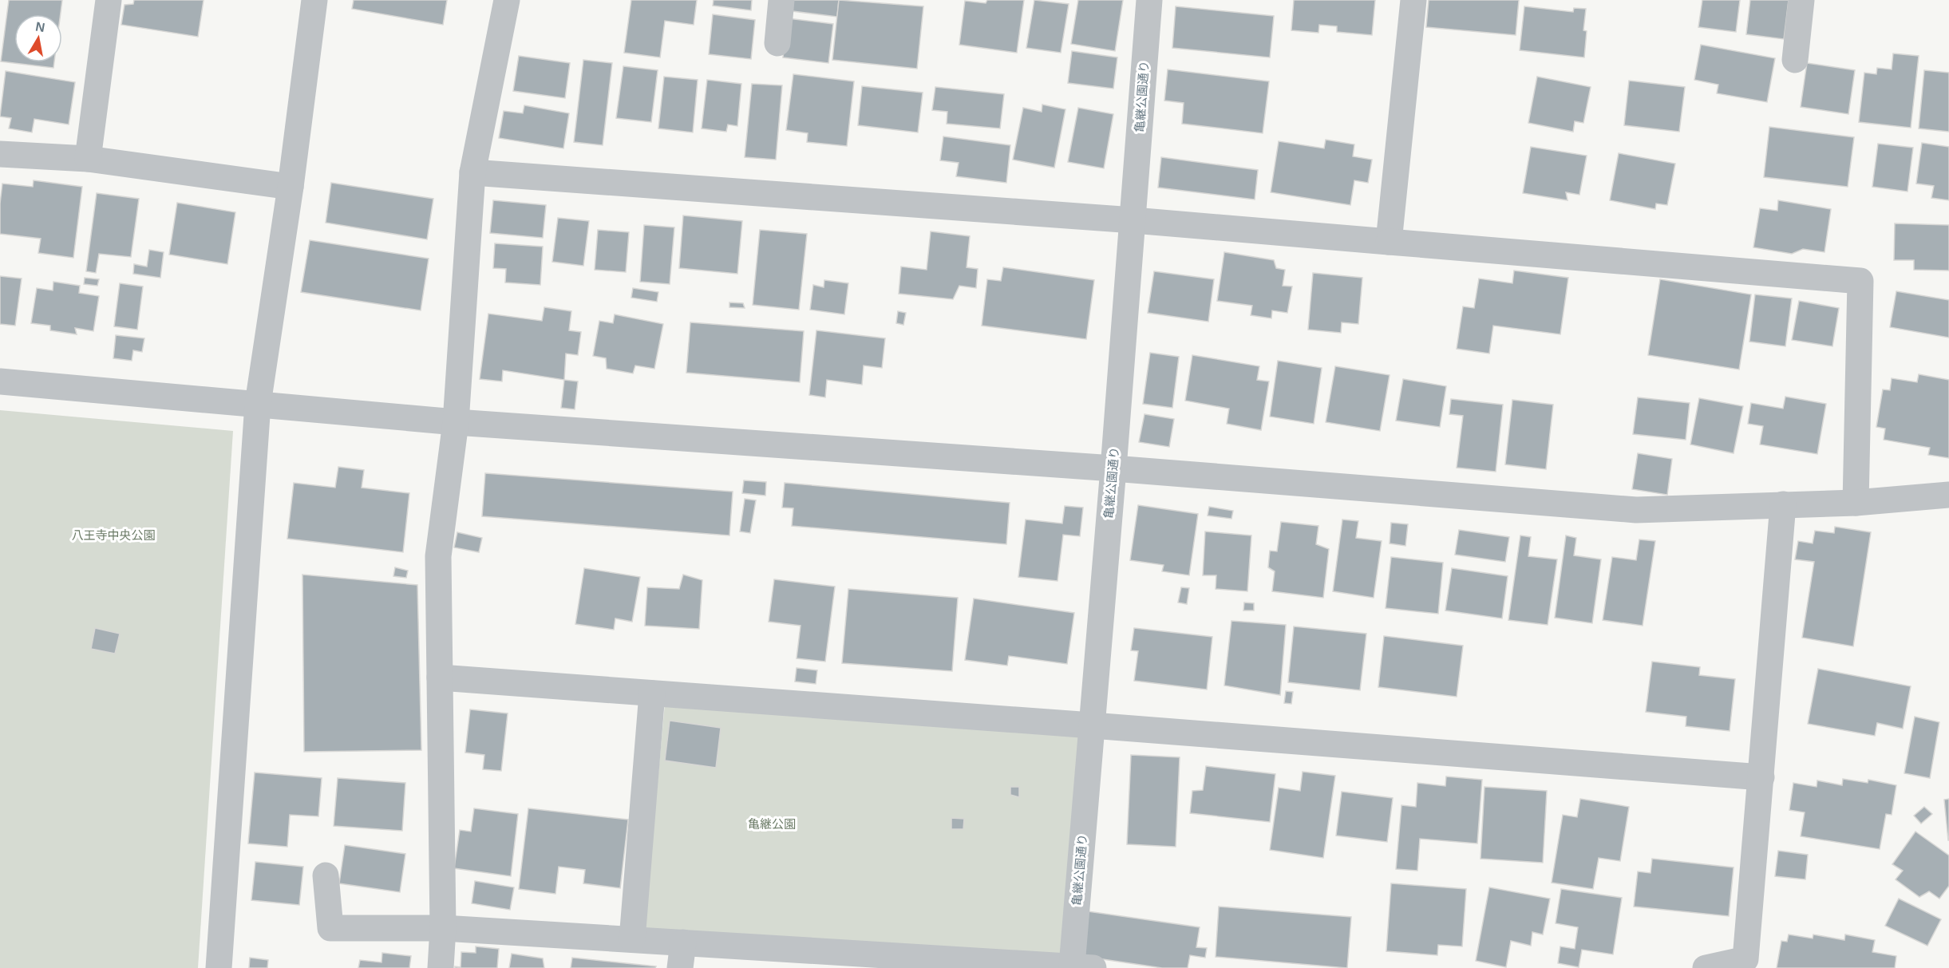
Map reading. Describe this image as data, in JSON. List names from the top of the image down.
{
  "streets": {
    "street": ["亀継公園通り"]
  },
  "parks": ["八王寺中央公園", "亀継公園"],
  "north": "top"
}
